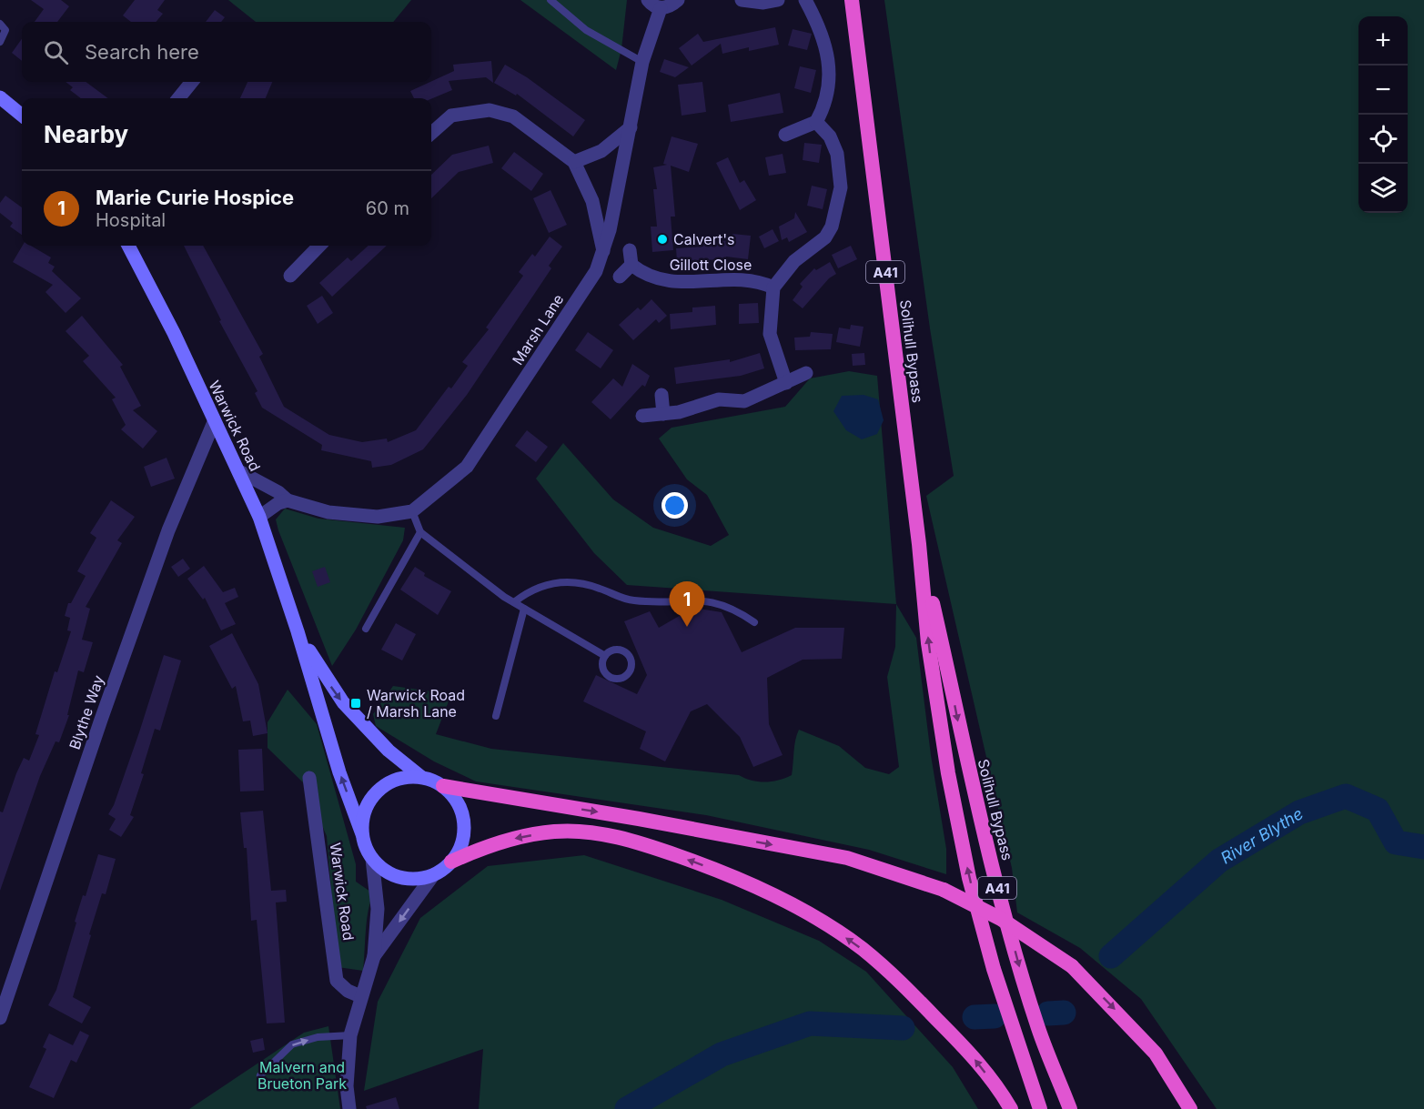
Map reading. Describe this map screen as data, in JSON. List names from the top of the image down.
{
  "streets": {
    "highway": ["A41", "Solihull Bypass"],
    "main road": ["Warwick Road"],
    "street": ["Gillott Close", "Marsh Lane", "Blythe Way"]
  },
  "crossings": [
    ["Warwick Road", "Blythe Way"]
  ],
  "water": ["River Blythe"],
  "parks": ["Malvern and Brueton Park"],
  "places": {
    "other": ["Calvert's"],
    "transit": ["Warwick Road / Marsh Lane"]
  },
  "page": {
    "map_buttons": ["+", "−"],
    "search": "Search here",
    "heading": "Nearby",
    "list": [
      {
        "mark": "1",
        "name": "Marie Curie Hospice",
        "note": "Hospital",
        "value": "60 m"
      }
    ],
    "pins": "1"
  }
}
